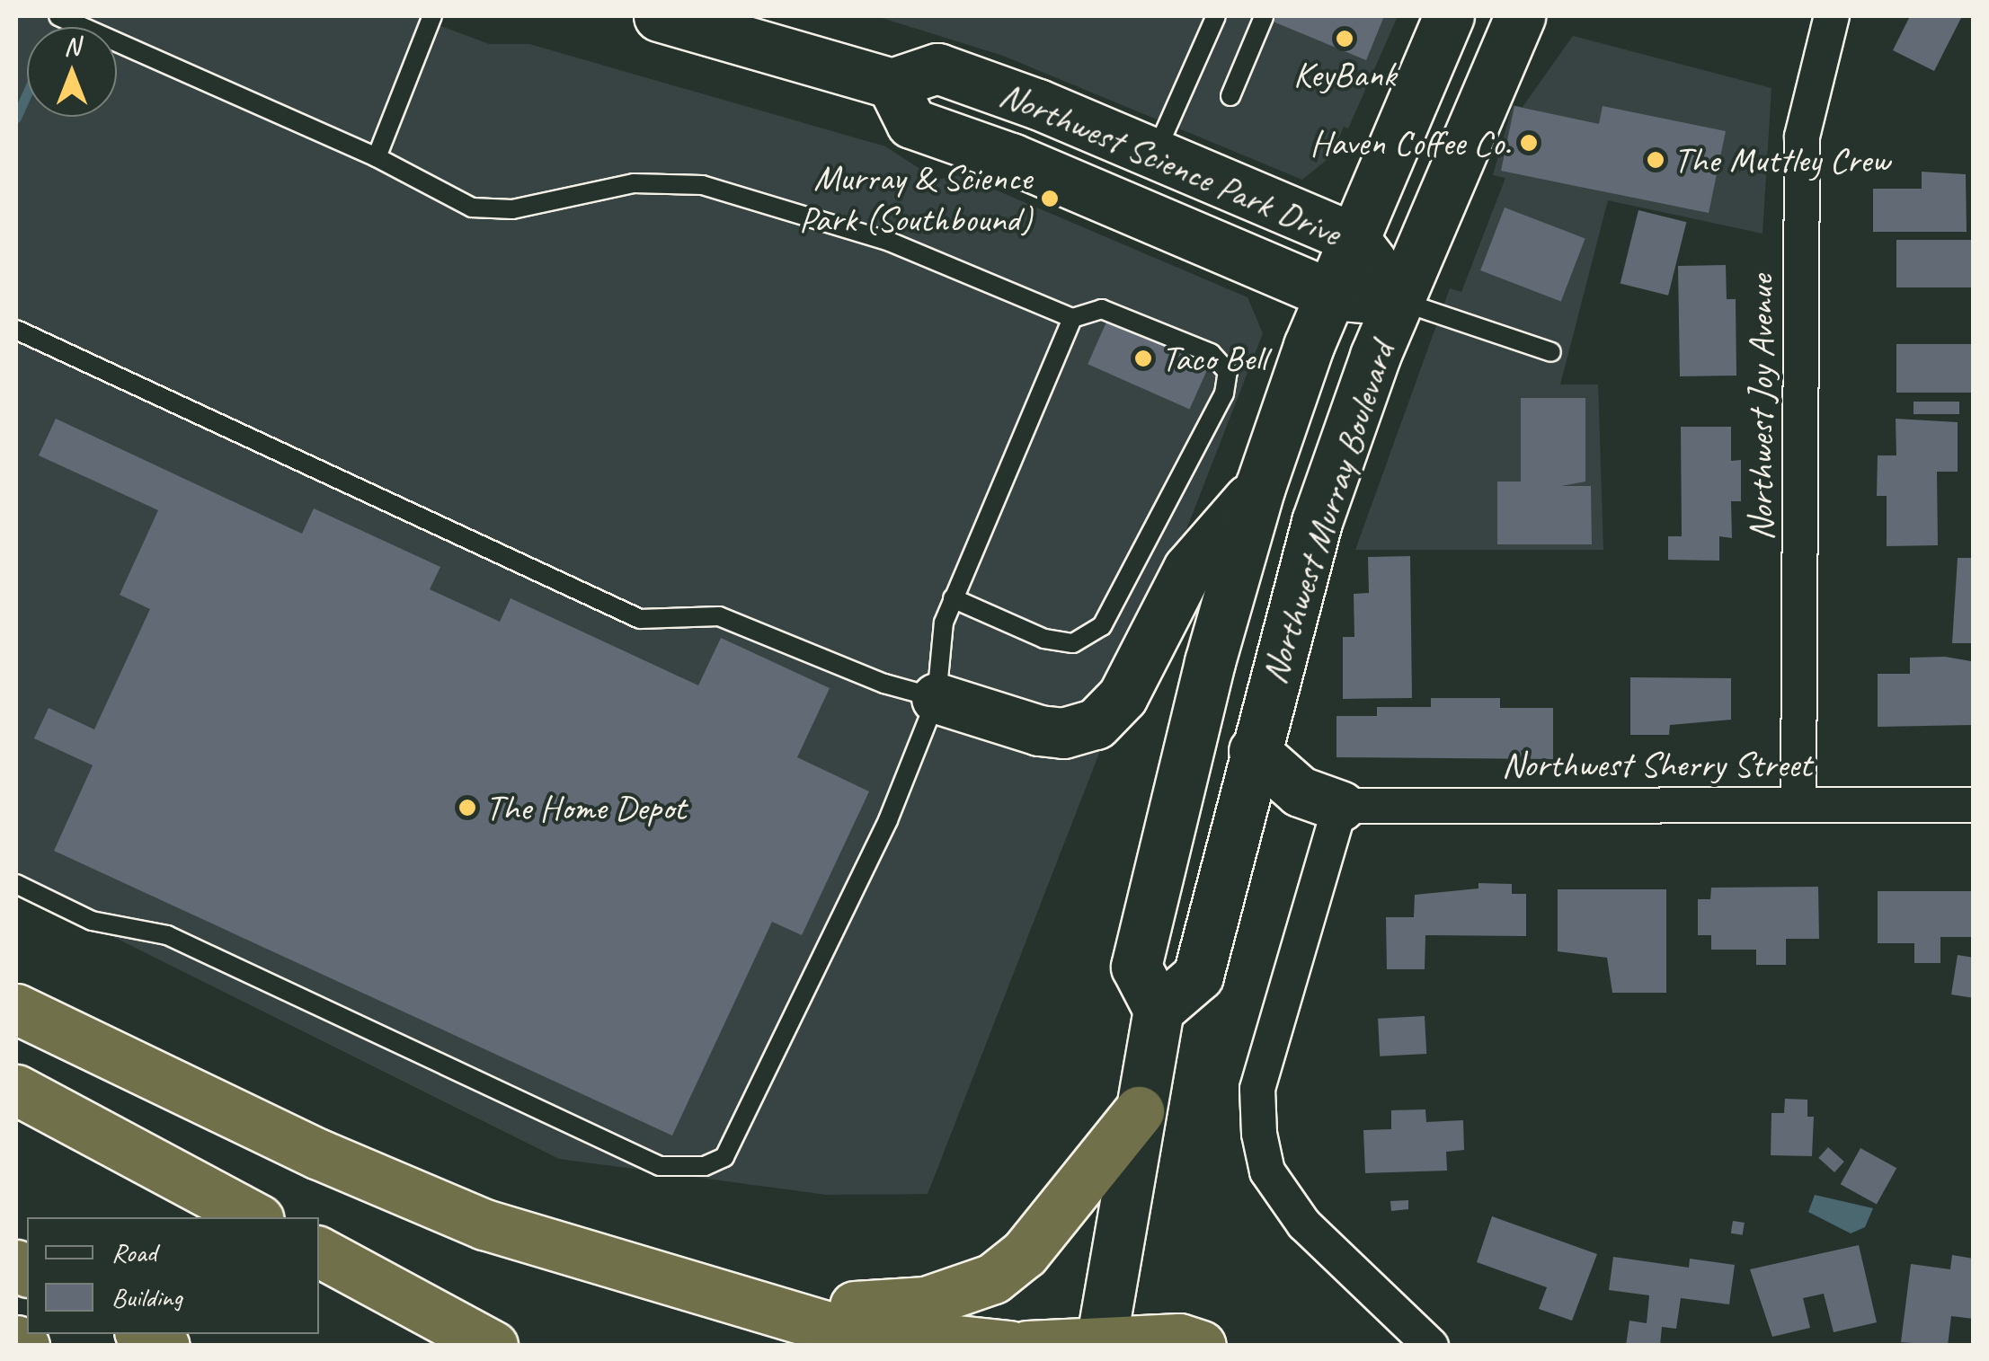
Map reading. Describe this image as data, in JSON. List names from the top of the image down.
{
  "streets": {
    "main road": ["Northwest Science Park Drive", "Northwest Murray Boulevard"],
    "street": ["Northwest Joy Avenue", "Northwest Sherry Street"]
  },
  "crossings": [
    ["Northwest Science Park Drive", "Northwest Murray Boulevard"],
    ["Northwest Joy Avenue", "Northwest Sherry Street"]
  ],
  "places": [
    "KeyBank",
    "Haven Coffee Co.",
    "The Muttley Crew",
    "Murray & Science Park (Southbound)",
    "Taco Bell",
    "The Home Depot"
  ],
  "legend": ["Road", "Building"],
  "north": "top"
}
